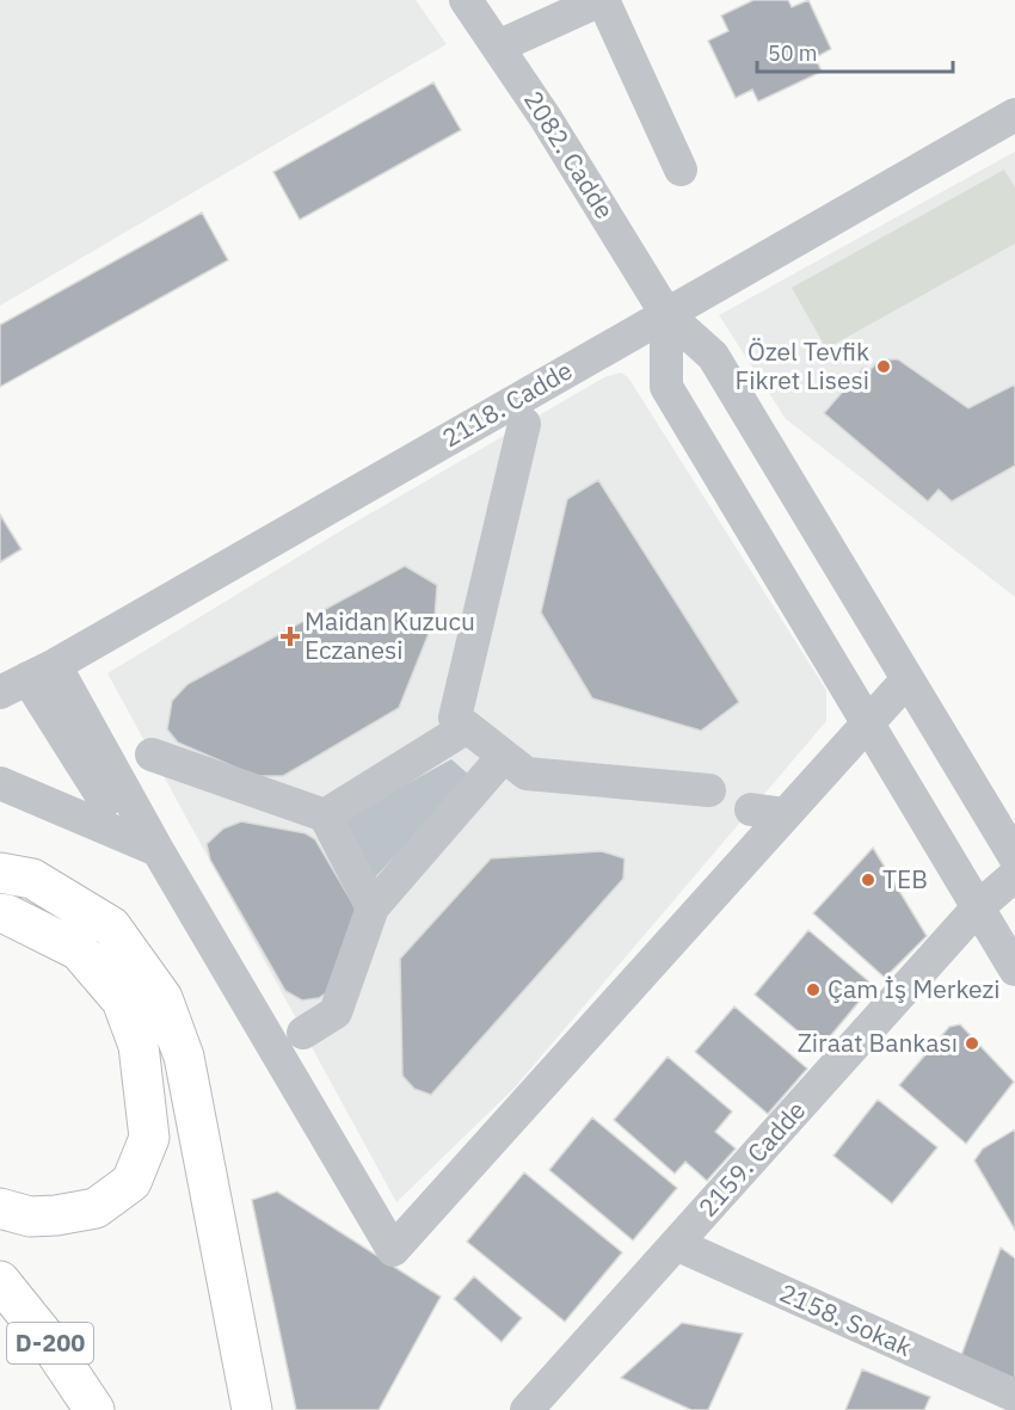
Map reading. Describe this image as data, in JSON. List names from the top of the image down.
{
  "streets": {
    "main road": ["D-200"],
    "street": [
      "2082. Cadde",
      "2118. Cadde",
      "2159. Cadde",
      "2158. Sokak"
    ]
  },
  "crossings": [
    ["2082. Cadde", "2118. Cadde"],
    ["2159. Cadde", "2158. Sokak"]
  ],
  "places": {
    "other": [
      "Özel Tevfik Fikret Lisesi",
      "TEB",
      "Çam İş Merkezi",
      "Ziraat Bankası"
    ],
    "health": ["Maidan Kuzucu Eczanesi"]
  },
  "scale_bar": "50 m"
}
